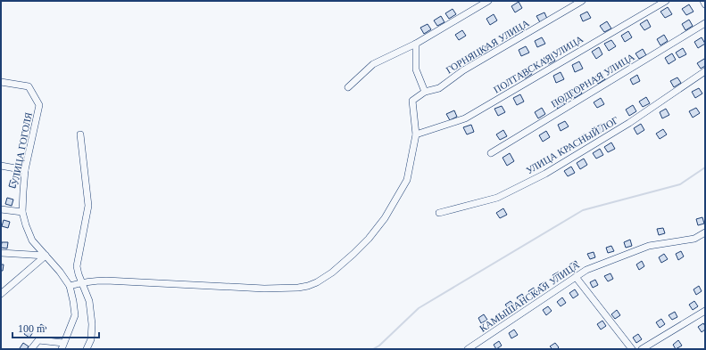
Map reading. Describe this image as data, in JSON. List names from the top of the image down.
{
  "streets": {
    "street": [
      "ГОРНЯЦКАЯ УЛИЦА",
      "ПОЛТАВСКАЯ УЛИЦА",
      "ПОДГОРНАЯ УЛИЦА",
      "УЛИЦА КРАСНЫЙ ЛОГ",
      "УЛИЦА ГОГОЛЯ",
      "КАМЫШАНСКАЯ УЛИЦА"
    ]
  },
  "crossings": [
    ["ГОРНЯЦКАЯ УЛИЦА", "ПОЛТАВСКАЯ УЛИЦА"]
  ],
  "scale_bar": "100 m"
}
